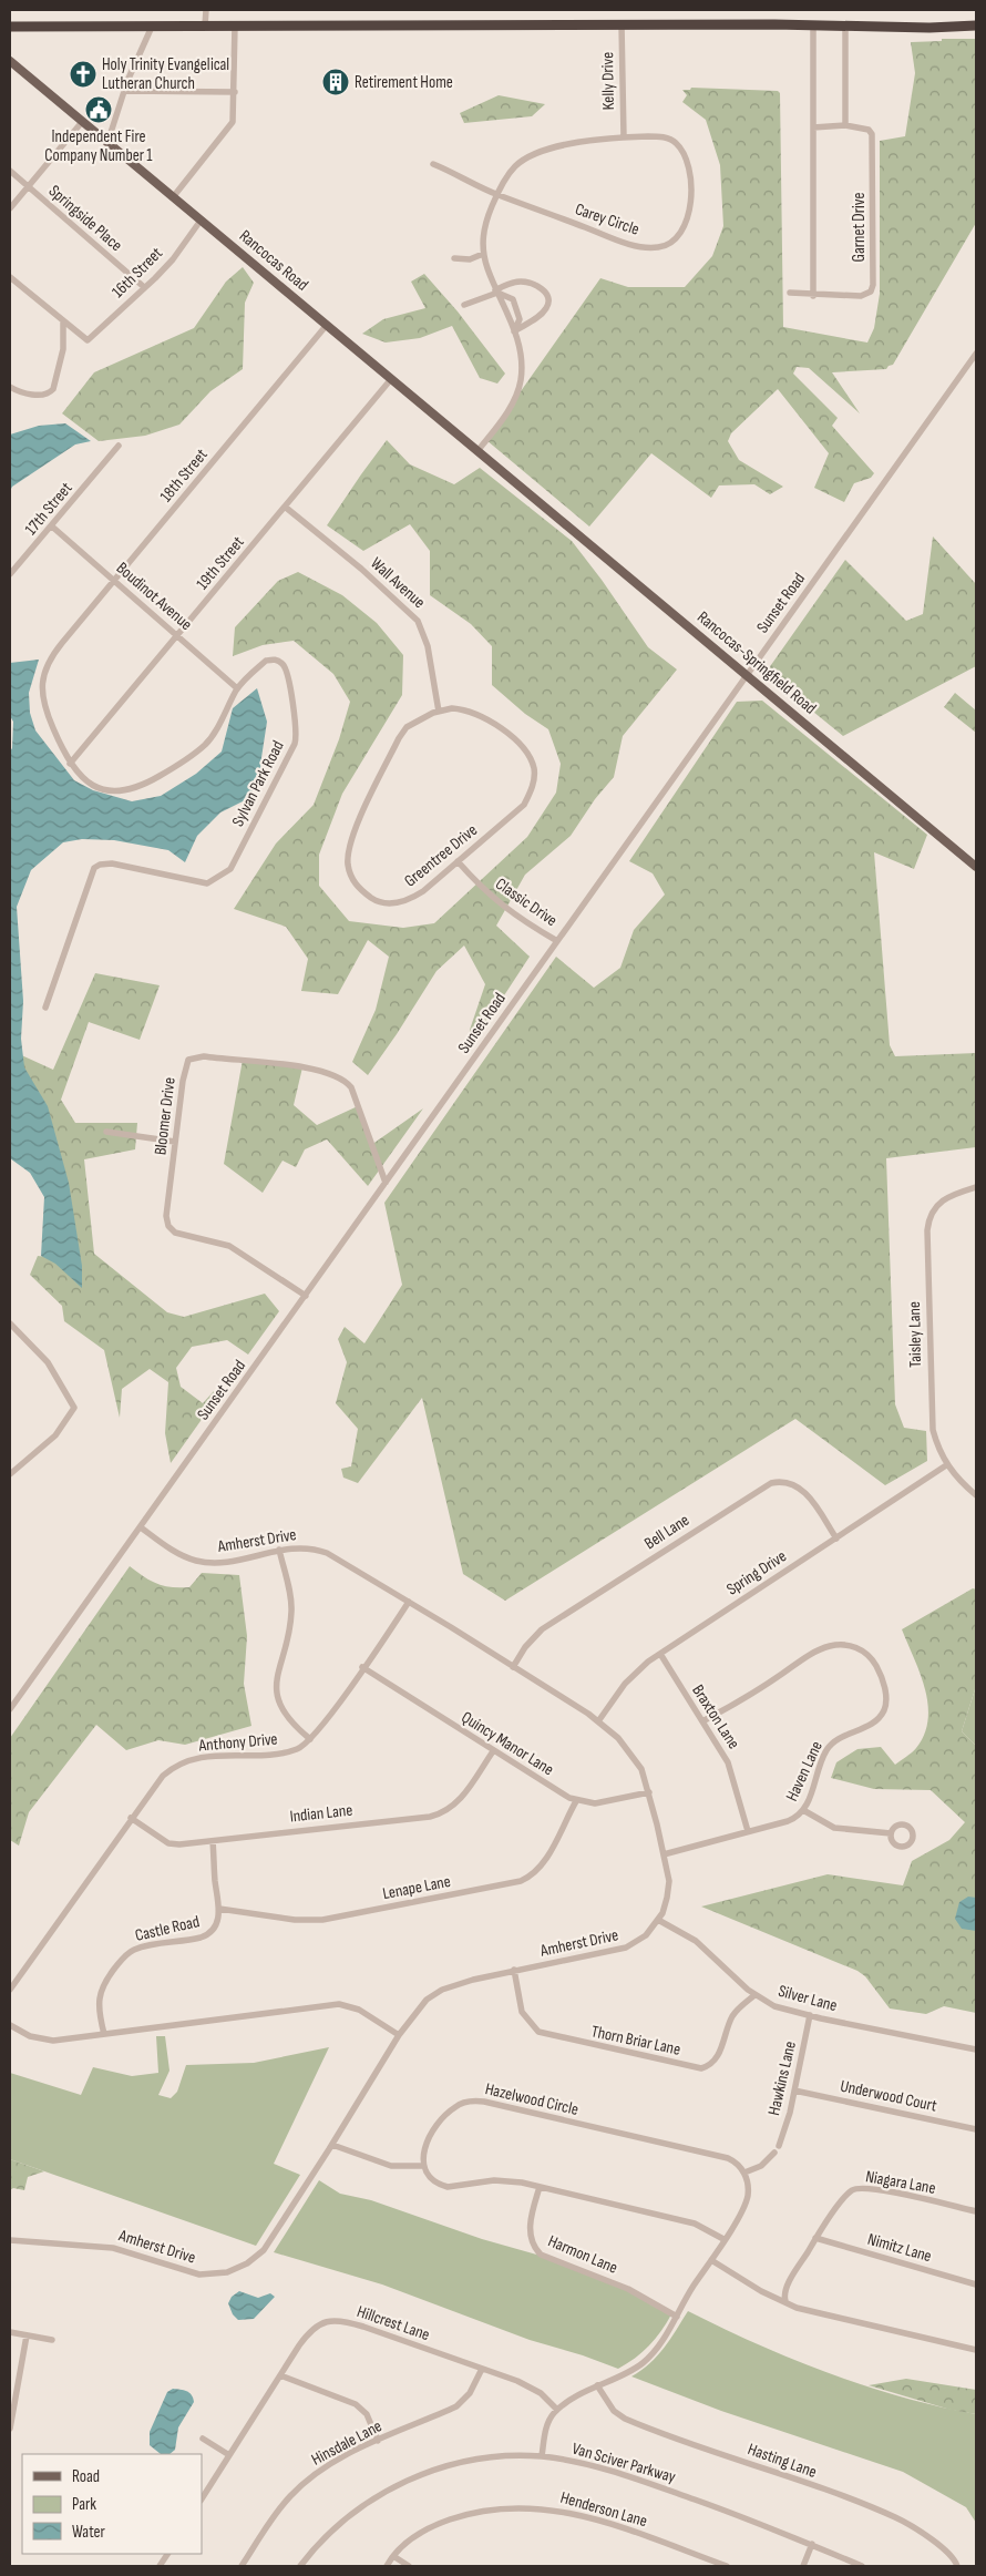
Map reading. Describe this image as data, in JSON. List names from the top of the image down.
{
  "streets": {
    "main road": ["Rancocas Road", "Rancocas-Springfield Road"],
    "street": [
      "Kelly Drive",
      "Springside Place",
      "Carey Circle",
      "Garnet Drive",
      "16th Street",
      "18th Street",
      "17th Street",
      "19th Street",
      "Wall Avenue",
      "Boudinot Avenue",
      "Sunset Road",
      "Sylvan Park Road",
      "Greentree Drive",
      "Classic Drive",
      "Bloomer Drive",
      "Taisley Lane",
      "Bell Lane",
      "Amherst Drive",
      "Spring Drive",
      "Braxton Lane",
      "Anthony Drive",
      "Quincy Manor Lane",
      "Haven Lane",
      "Indian Lane",
      "Lenape Lane",
      "Castle Road",
      "Silver Lane",
      "Thorn Briar Lane",
      "Hawkins Lane",
      "Underwood Court",
      "Hazelwood Circle",
      "Niagara Lane",
      "Nimitz Lane",
      "Harmon Lane",
      "Hillcrest Lane",
      "Hinsdale Lane",
      "Hasting Lane",
      "Van Sciver Parkway",
      "Henderson Lane"
    ]
  },
  "crossings": [
    ["Kelly Drive", "Carey Circle"],
    ["Springside Place", "16th Street"],
    ["Rancocas Road", "16th Street"],
    ["Rancocas Road", "18th Street"],
    ["Rancocas Road", "19th Street"],
    ["Rancocas Road", "Rancocas-Springfield Road"],
    ["18th Street", "Boudinot Avenue"],
    ["18th Street", "Sylvan Park Road"],
    ["17th Street", "Boudinot Avenue"],
    ["19th Street", "Wall Avenue"],
    ["19th Street", "Boudinot Avenue"],
    ["19th Street", "Sylvan Park Road"],
    ["Wall Avenue", "Greentree Drive"],
    ["Boudinot Avenue", "Sylvan Park Road"],
    ["Sunset Road", "Rancocas-Springfield Road"],
    ["Sunset Road", "Classic Drive"],
    ["Sunset Road", "Bloomer Drive"],
    ["Sunset Road", "Amherst Drive"],
    ["Greentree Drive", "Classic Drive"],
    ["Taisley Lane", "Spring Drive"],
    ["Bell Lane", "Amherst Drive"],
    ["Bell Lane", "Spring Drive"],
    ["Amherst Drive", "Spring Drive"],
    ["Amherst Drive", "Anthony Drive"],
    ["Amherst Drive", "Quincy Manor Lane"],
    ["Amherst Drive", "Haven Lane"],
    ["Amherst Drive", "Silver Lane"],
    ["Amherst Drive", "Thorn Briar Lane"],
    ["Spring Drive", "Braxton Lane"],
    ["Braxton Lane", "Haven Lane"],
    ["Anthony Drive", "Quincy Manor Lane"],
    ["Anthony Drive", "Indian Lane"],
    ["Quincy Manor Lane", "Indian Lane"],
    ["Quincy Manor Lane", "Lenape Lane"],
    ["Indian Lane", "Castle Road"],
    ["Lenape Lane", "Castle Road"],
    ["Silver Lane", "Thorn Briar Lane"],
    ["Silver Lane", "Hawkins Lane"],
    ["Hawkins Lane", "Underwood Court"],
    ["Niagara Lane", "Nimitz Lane"],
    ["Hillcrest Lane", "Hinsdale Lane"]
  ],
  "places": {
    "church": ["Holy Trinity Evangelical Lutheran Church"],
    "building": ["Retirement Home"],
    "public building": ["Independent Fire Company Number 1"]
  },
  "legend": ["Road", "Park", "Water"]
}
